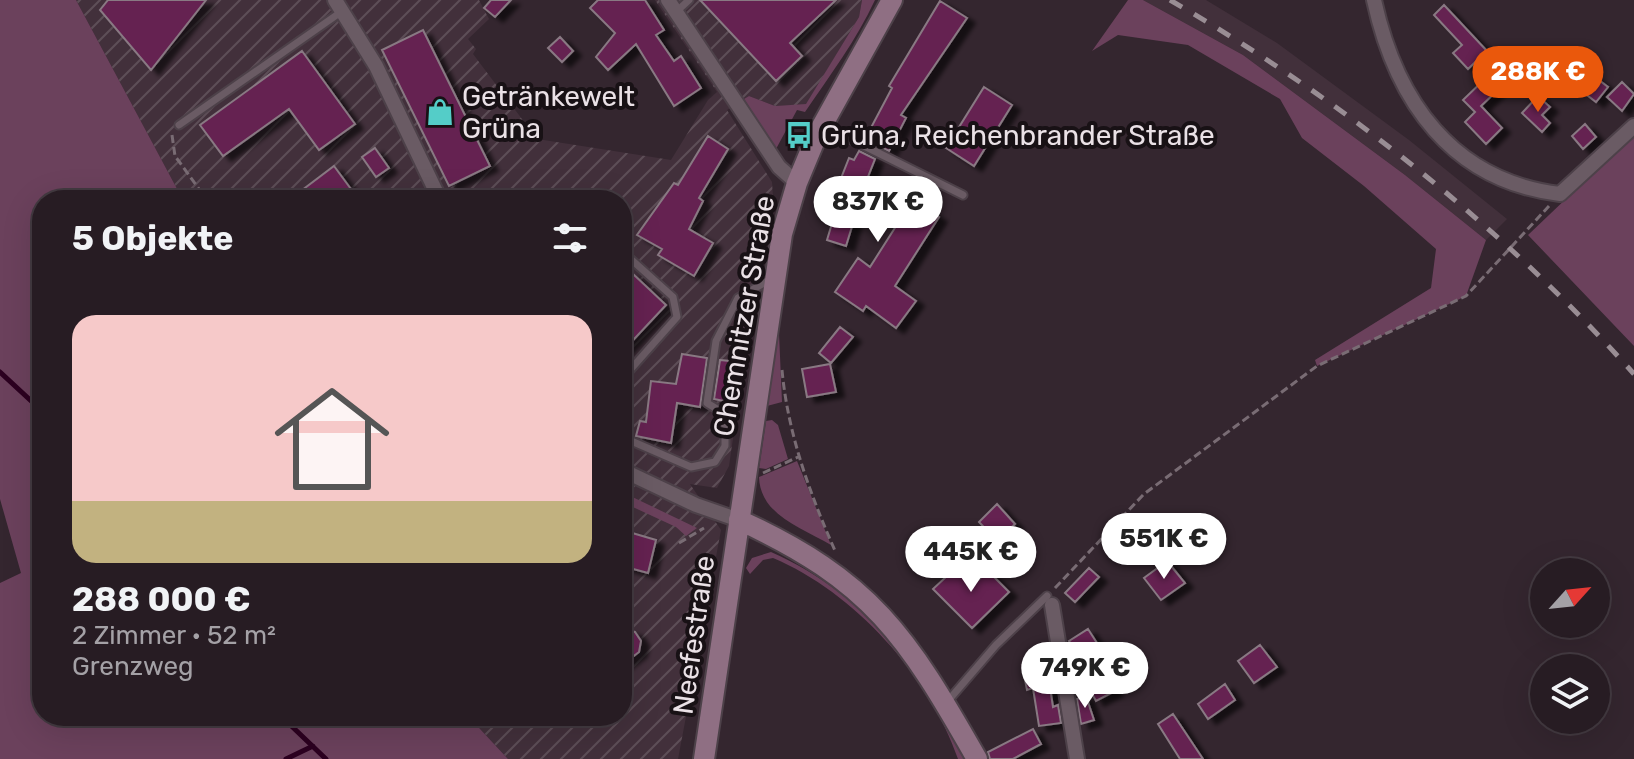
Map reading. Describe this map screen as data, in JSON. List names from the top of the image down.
{
  "streets": {
    "main road": ["Chemnitzer Straße", "Neefestraße"]
  },
  "crossings": [
    ["Chemnitzer Straße", "Neefestraße"]
  ],
  "places": {
    "shop": ["Getränkewelt Grüna"],
    "bus stop": ["Grüna, Reichenbrander Straße"]
  },
  "north": "top right",
  "page": {
    "price": [
      "288K €",
      "837K €",
      "551K €",
      "445K €",
      "749K €"
    ],
    "heading": "5 Objekte",
    "list": [
      {
        "name": "288 000 €",
        "note": "2 Zimmer · 52 m² · Grenzweg"
      }
    ]
  }
}
